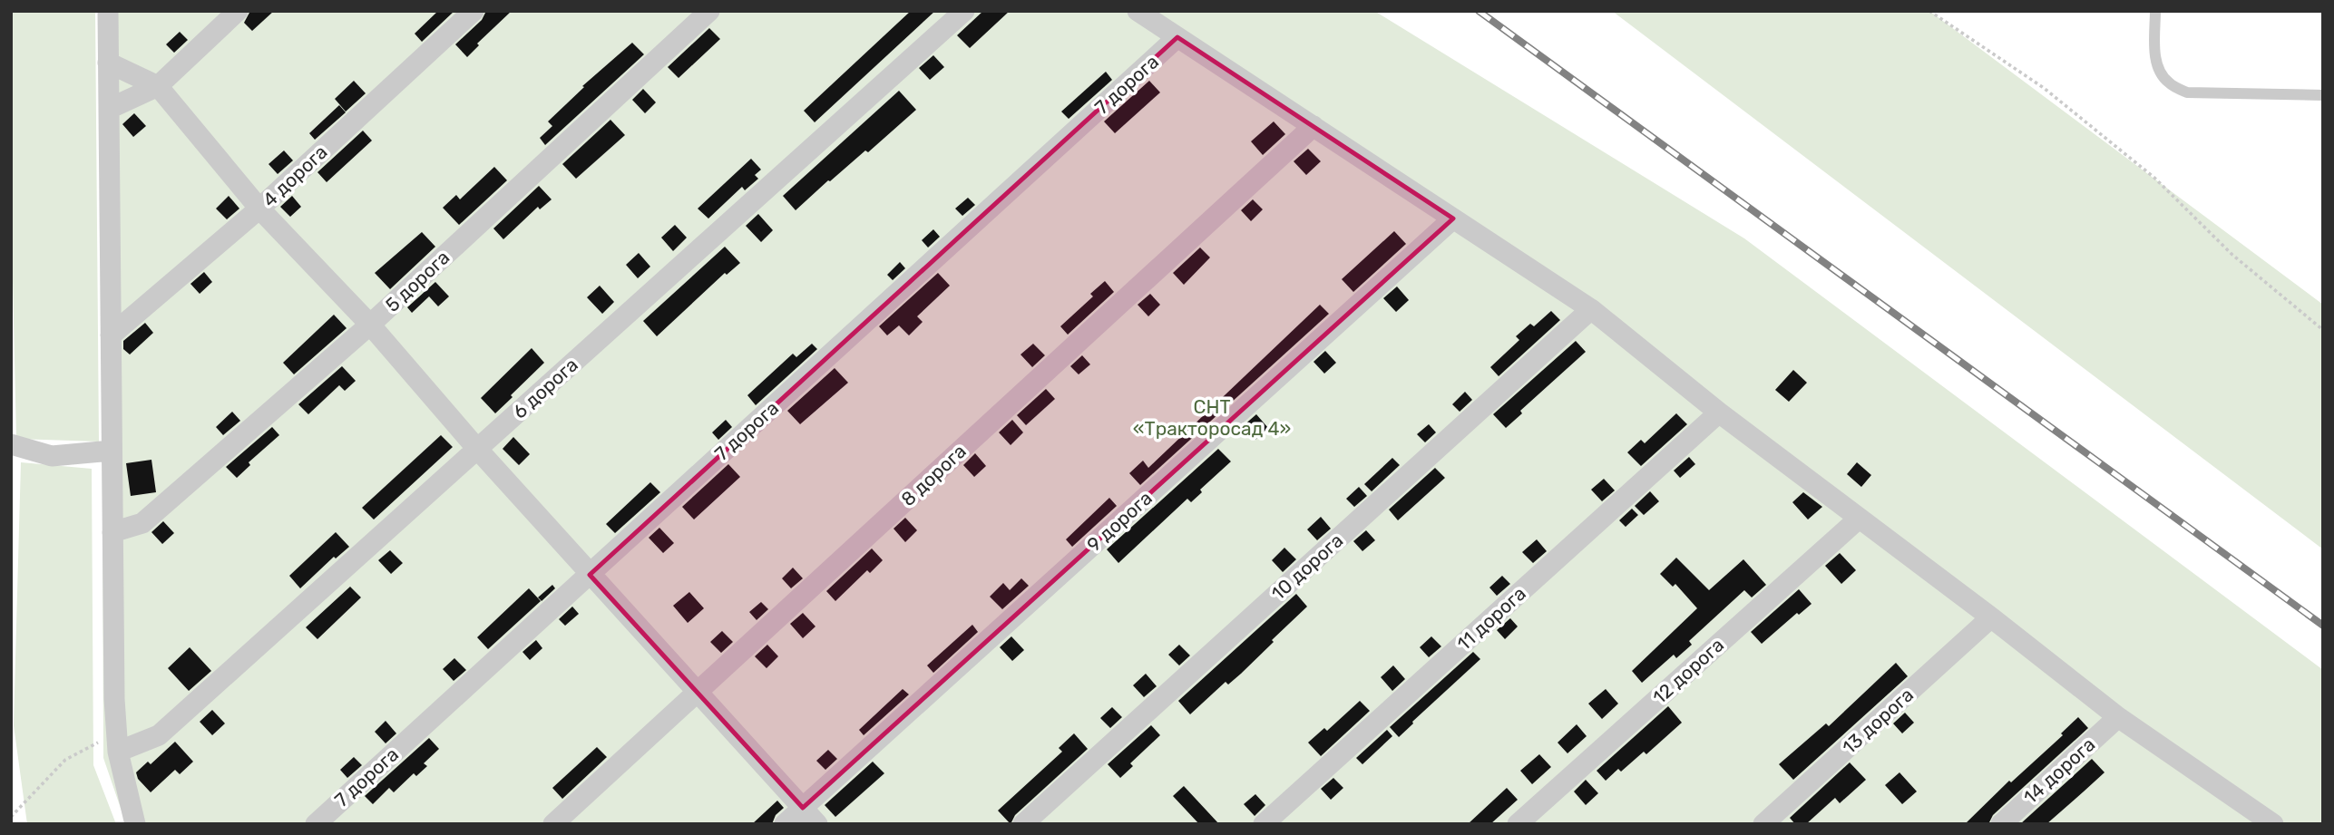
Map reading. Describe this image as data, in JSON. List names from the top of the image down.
{
  "streets": {
    "street": [
      "7 дорога",
      "4 дорога",
      "5 дорога",
      "6 дорога",
      "8 дорога",
      "9 дорога",
      "10 дорога",
      "11 дорога",
      "12 дорога",
      "13 дорога",
      "14 дорога"
    ]
  },
  "parks": ["СНТ «Тракторосад 4»"]
}
